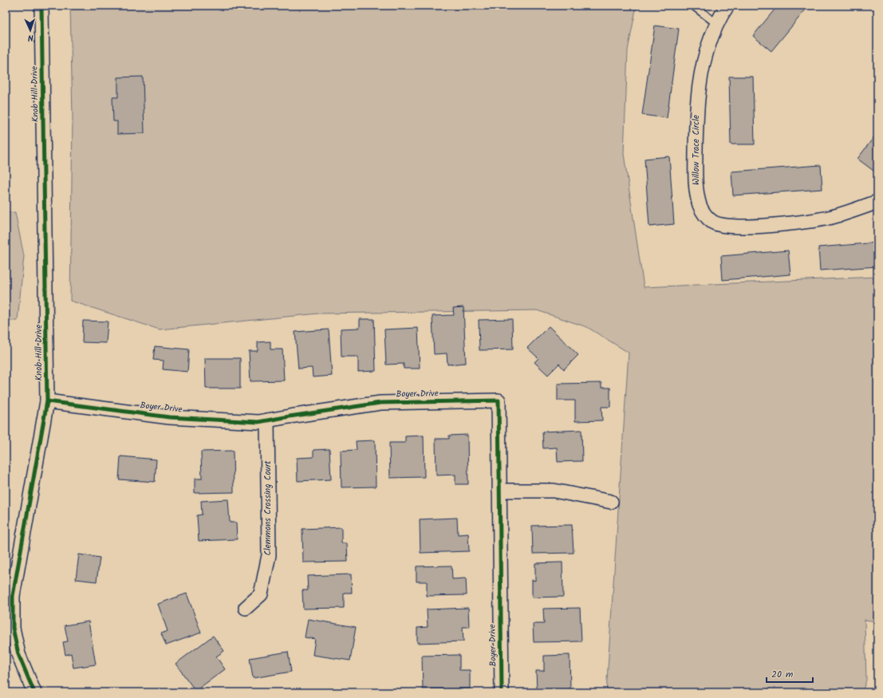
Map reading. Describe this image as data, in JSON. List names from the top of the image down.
{
  "streets": {
    "street": [
      "Knob Hill Drive",
      "Willow Trace Circle",
      "Boyer Drive",
      "Clemmons Crossing Court"
    ]
  },
  "crossings": [
    ["Knob Hill Drive", "Boyer Drive"],
    ["Boyer Drive", "Clemmons Crossing Court"]
  ],
  "scale_bar": "20 m",
  "north": "bottom"
}
